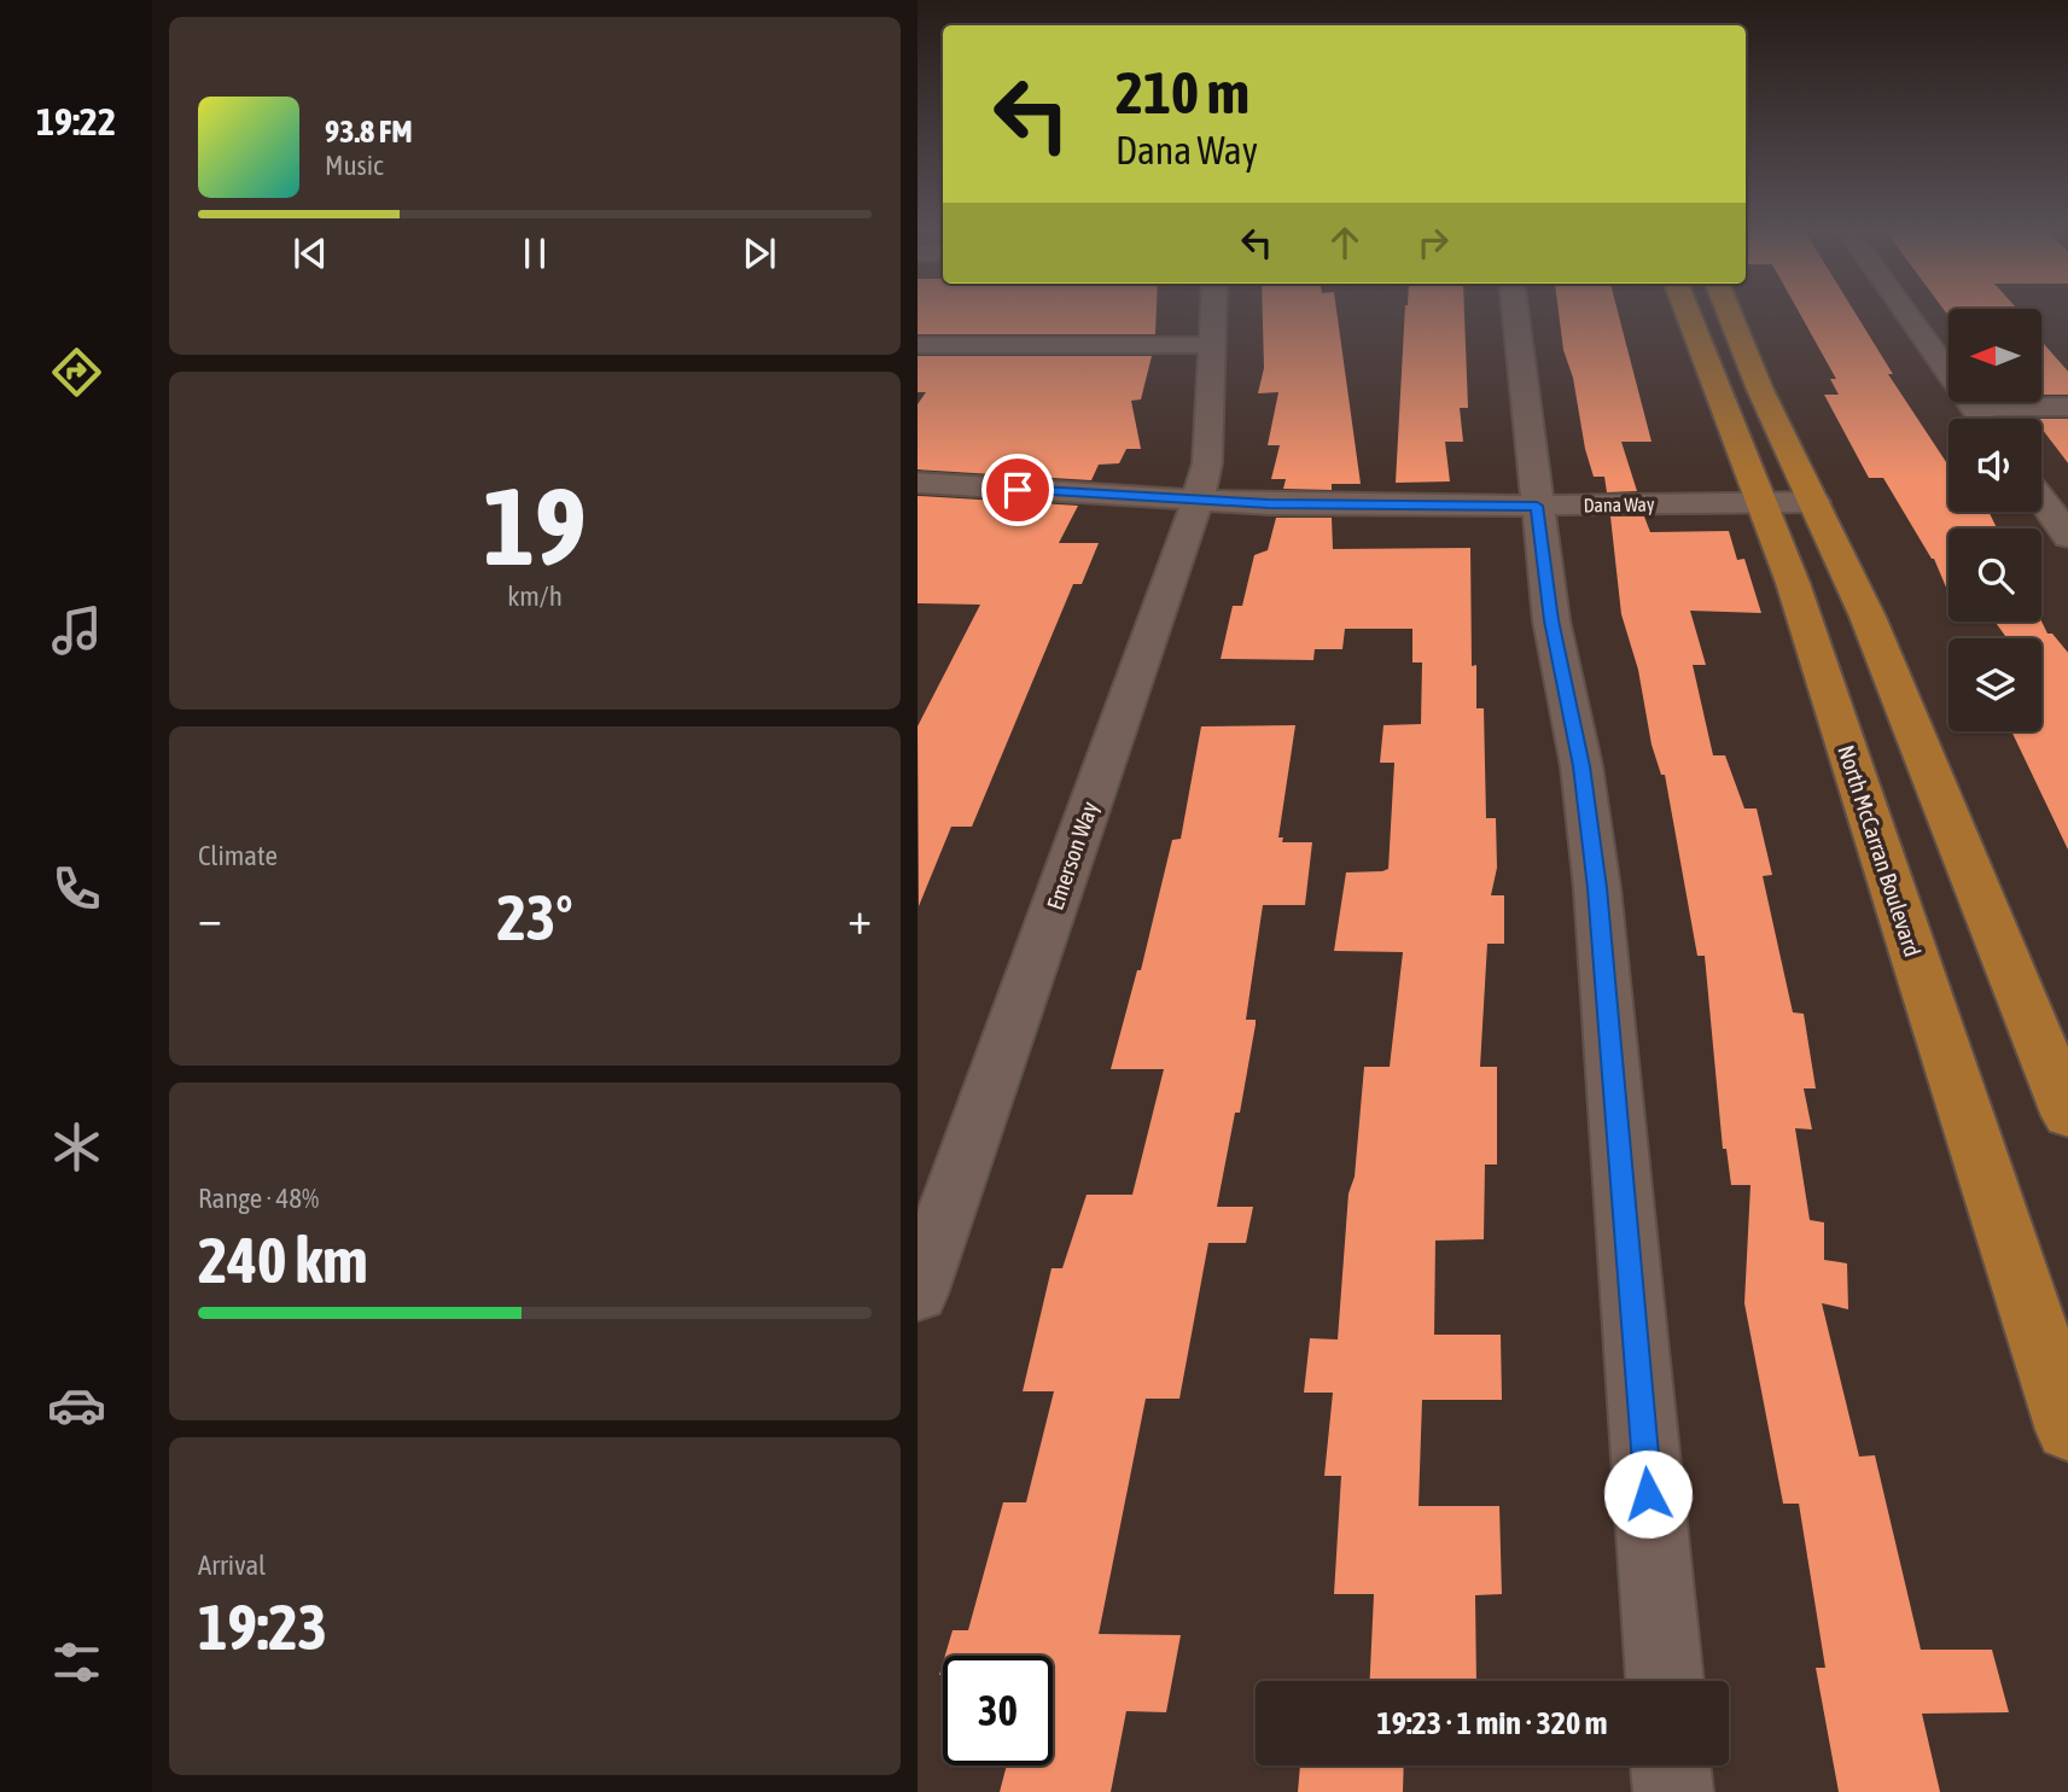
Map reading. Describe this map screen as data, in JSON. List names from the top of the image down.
{
  "streets": {
    "main road": ["North McCarran Boulevard"],
    "street": ["Dana Way", "Emerson Way"]
  },
  "crossings": [
    ["Dana Way", "North McCarran Boulevard"],
    ["Dana Way", "Emerson Way"]
  ],
  "north": "left",
  "page": {
    "tabs": "19:22",
    "turn": ["210 m", "Dana Way"],
    "song": ["93.8 FM", "Music"],
    "tile": [
      ["19", "km/h"],
      "Climate",
      ["Range · 48%", "240 km"],
      ["Arrival", "19:23"]
    ],
    "heat": ["−", "23°", "+"],
    "limit": "30",
    "trip": "19:23 · 1 min · 320 m"
  }
}
